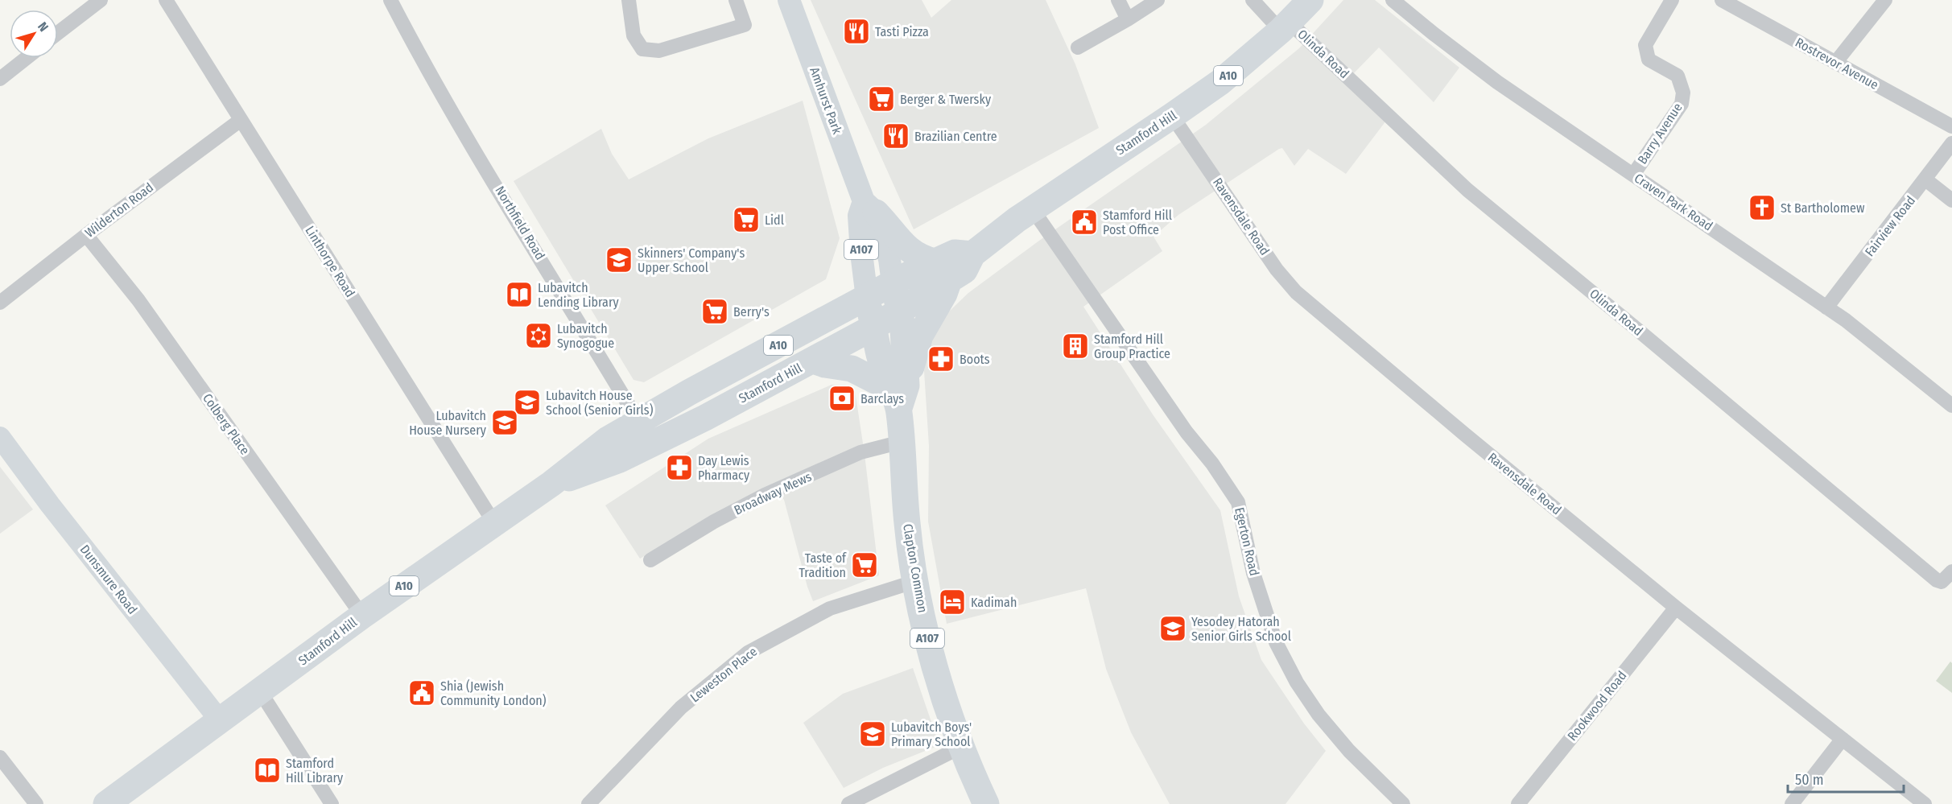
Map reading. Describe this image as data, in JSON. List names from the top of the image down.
{
  "streets": {
    "highway": [
      "A10",
      "Stamford Hill",
      "A107",
      "Clapton Common"
    ],
    "main road": ["Amhurst Park"],
    "street": [
      "Olinda Road",
      "Rostrevor Avenue",
      "Barry Avenue",
      "Craven Park Road",
      "Wilderton Road",
      "Ravensdale Road",
      "Northfield Road",
      "Fairview Road",
      "Linthorpe Road",
      "Colberg Place",
      "Broadway Mews",
      "Egerton Road",
      "Dunsmure Road",
      "Leweston Place",
      "Rookwood Road"
    ]
  },
  "crossings": [
    ["Olinda Road", "Stamford Hill"],
    ["Amhurst Park", "Stamford Hill"],
    ["Amhurst Park", "A107"],
    ["Amhurst Park", "Clapton Common"],
    ["Stamford Hill", "Ravensdale Road"],
    ["Stamford Hill", "Northfield Road"],
    ["Stamford Hill", "A107"],
    ["Stamford Hill", "Linthorpe Road"],
    ["Stamford Hill", "Colberg Place"],
    ["Stamford Hill", "Egerton Road"],
    ["Stamford Hill", "Clapton Common"],
    ["Stamford Hill", "Dunsmure Road"],
    ["Barry Avenue", "Craven Park Road"],
    ["Craven Park Road", "Fairview Road"],
    ["Wilderton Road", "Linthorpe Road"],
    ["Wilderton Road", "Colberg Place"],
    ["Ravensdale Road", "Rookwood Road"],
    ["A107", "Clapton Common"],
    ["Broadway Mews", "Clapton Common"],
    ["Clapton Common", "Leweston Place"]
  ],
  "places": {
    "restaurant": ["Tasti Pizza", "Brazilian Centre"],
    "supermarket": [
      "Berger & Twersky",
      "Lidl",
      "Berry's",
      "Taste of Tradition"
    ],
    "church": ["St Bartholomew"],
    "public building": ["Stamford Hill Post Office", "Shia (Jewish Community London)"],
    "school or university": [
      "Skinners' Company's Upper School",
      "Lubavitch House School (Senior Girls)",
      "Lubavitch House Nursery",
      "Yesodey Hatorah Senior Girls School",
      "Lubavitch Boys' Primary School"
    ],
    "library": ["Lubavitch Lending Library", "Stamford Hill Library"],
    "synagogue": ["Lubavitch Synogogue"],
    "building": ["Stamford Hill Group Practice"],
    "pharmacy": ["Boots", "Day Lewis Pharmacy"],
    "bank": ["Barclays"],
    "hotel": ["Kadimah"]
  },
  "scale_bar": "50 m",
  "north": "top right"
}
